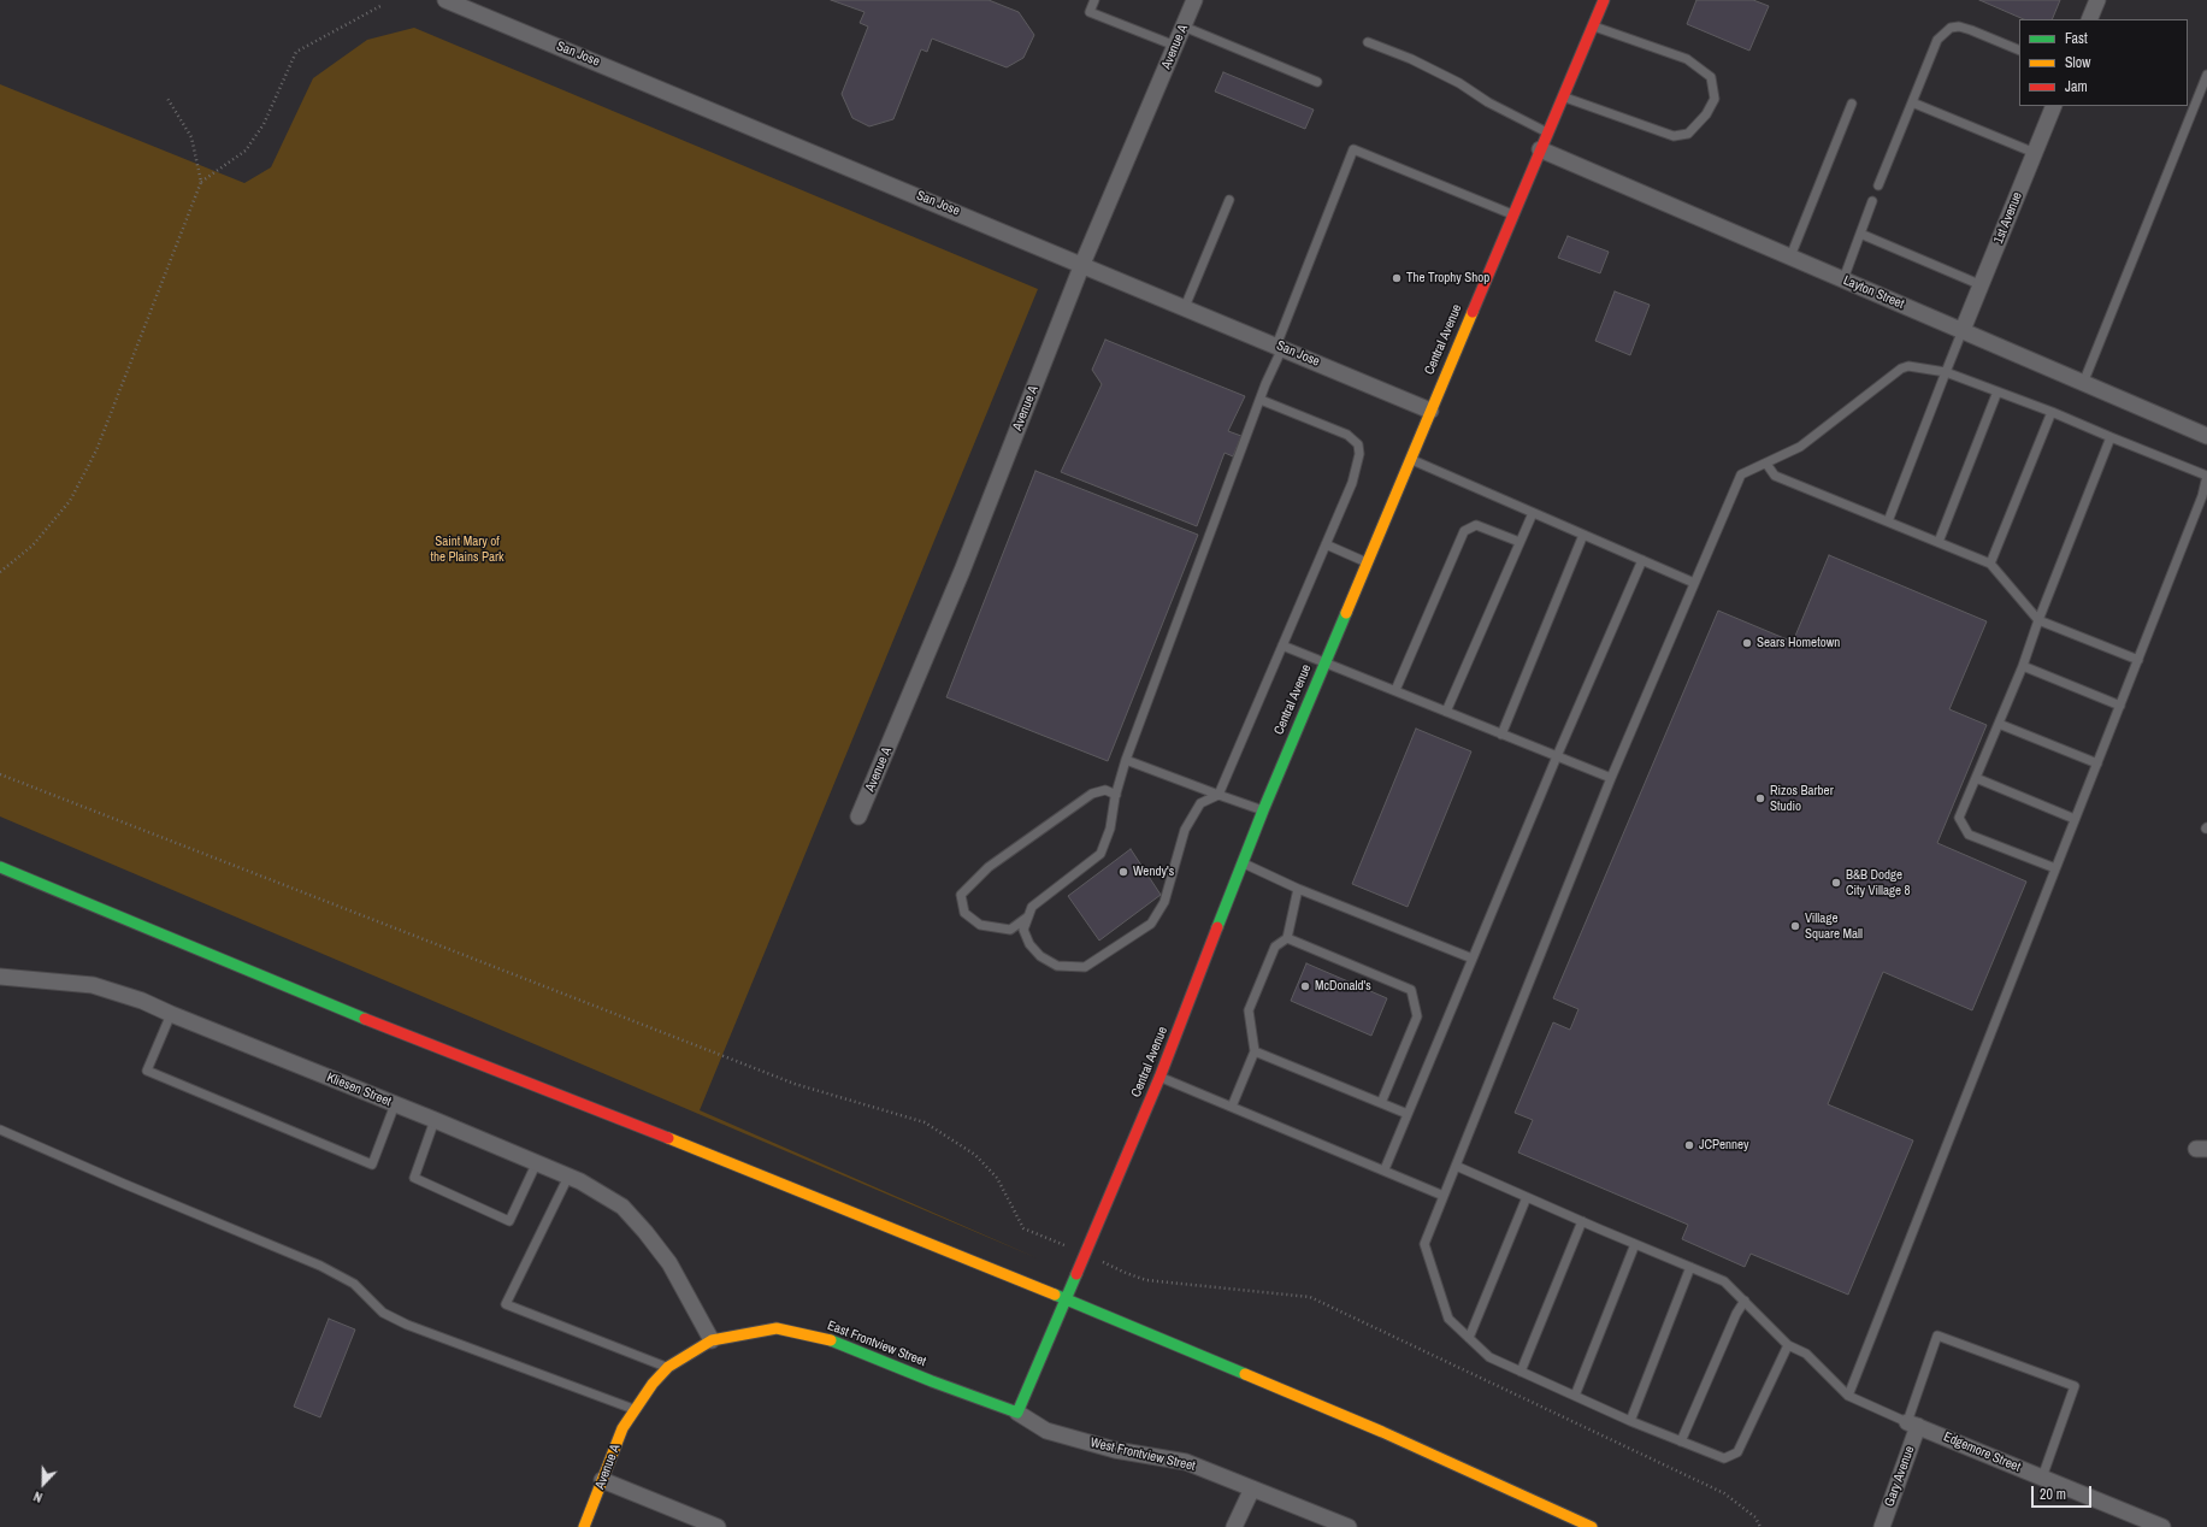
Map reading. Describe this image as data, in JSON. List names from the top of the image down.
{
  "streets": {
    "main road": ["Avenue A", "Central Avenue", "East Frontview Street"],
    "street": [
      "San Jose",
      "1st Avenue",
      "Layton Street",
      "Kliesen Street",
      "Edgemore Street",
      "West Frontview Street",
      "Gary Avenue"
    ]
  },
  "crossings": [
    ["Avenue A", "San Jose"],
    ["Avenue A", "East Frontview Street"],
    ["San Jose", "Central Avenue"],
    ["1st Avenue", "Layton Street"],
    ["Layton Street", "Central Avenue"],
    ["Central Avenue", "East Frontview Street"],
    ["Central Avenue", "West Frontview Street"],
    ["Kliesen Street", "East Frontview Street"],
    ["East Frontview Street", "West Frontview Street"],
    ["Edgemore Street", "Gary Avenue"]
  ],
  "parks": ["Saint Mary of the Plains Park"],
  "places": [
    "The Trophy Shop",
    "Sears Hometown",
    "Rizos Barber Studio",
    "Wendy's",
    "B&B Dodge City Village 8",
    "Village Square Mall",
    "McDonald's",
    "JCPenney"
  ],
  "legend": ["Fast", "Slow", "Jam"],
  "scale_bar": "20 m",
  "north": "bottom"
}
